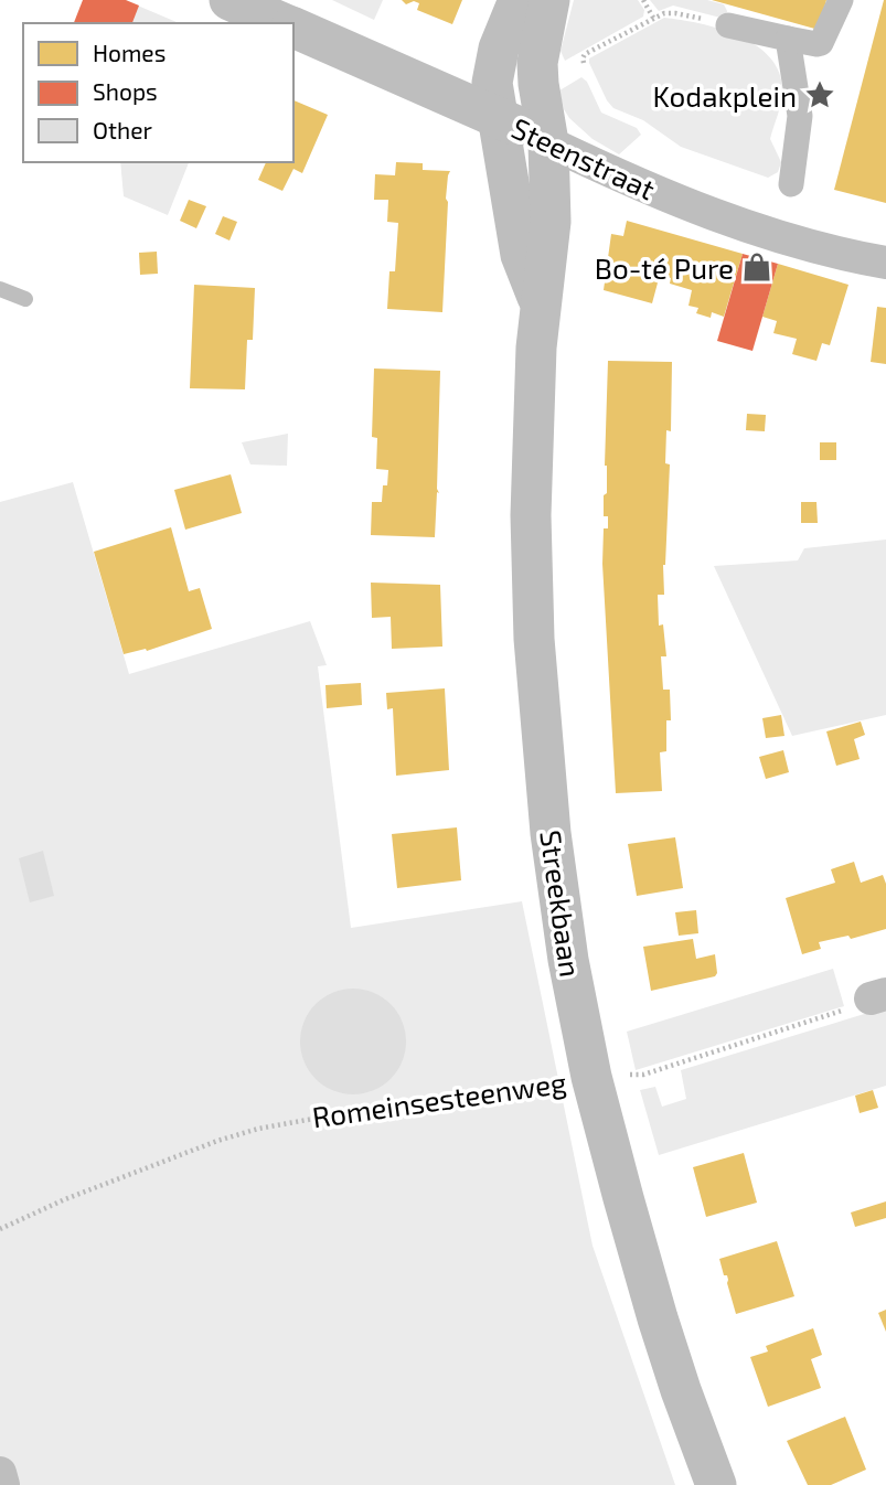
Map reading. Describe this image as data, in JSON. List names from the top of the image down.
{
  "streets": {
    "street": ["Steenstraat", "Streekbaan"],
    "path": ["Romeinsesteenweg"]
  },
  "crossings": [
    ["Steenstraat", "Streekbaan"],
    ["Streekbaan", "Romeinsesteenweg"]
  ],
  "places": {
    "place": ["Kodakplein"],
    "shop": ["Bo-té Pure"]
  },
  "legend": ["Homes", "Shops", "Other"]
}
